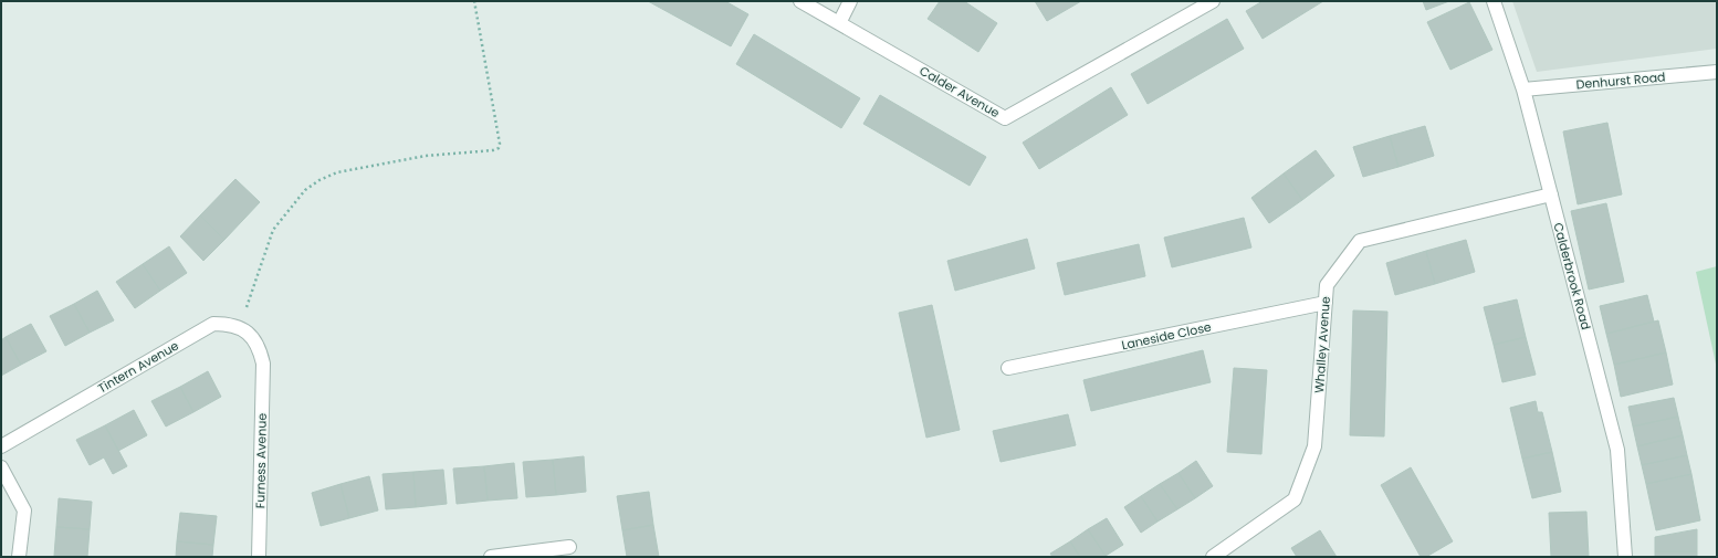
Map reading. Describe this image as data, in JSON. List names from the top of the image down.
{
  "streets": {
    "street": [
      "Denhurst Road",
      "Calder Avenue",
      "Calderbrook Road",
      "Laneside Close",
      "Whalley Avenue",
      "Tintern Avenue",
      "Furness Avenue"
    ]
  },
  "crossings": [
    ["Denhurst Road", "Calderbrook Road"],
    ["Calderbrook Road", "Whalley Avenue"],
    ["Laneside Close", "Whalley Avenue"],
    ["Tintern Avenue", "Furness Avenue"]
  ]
}
